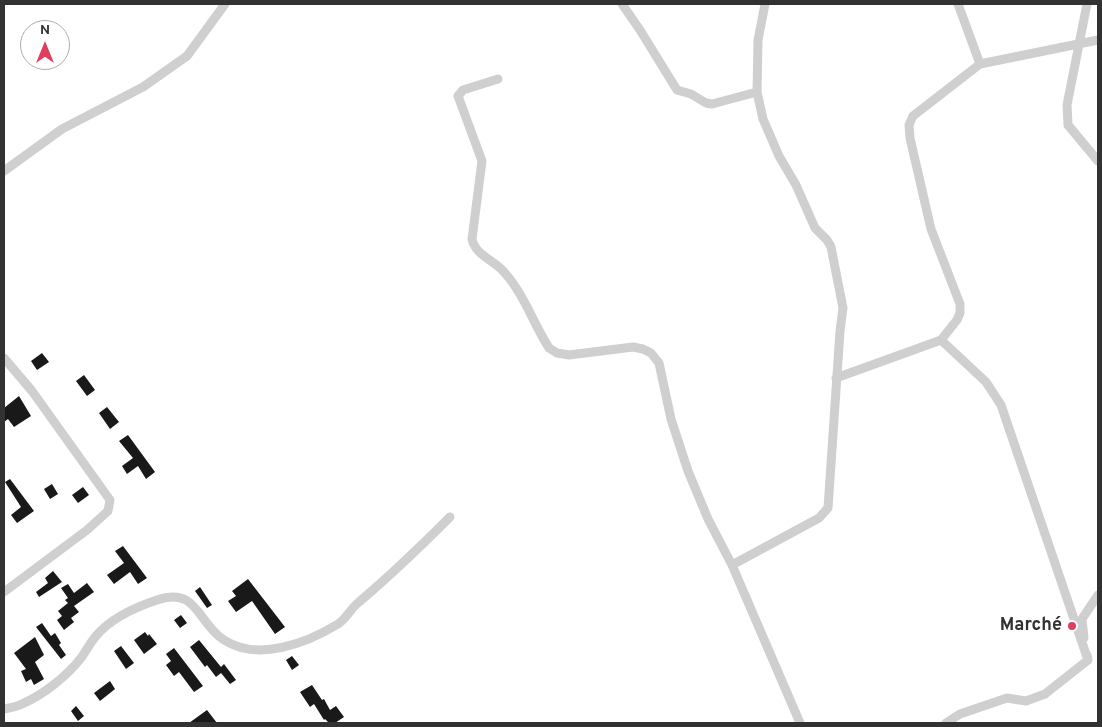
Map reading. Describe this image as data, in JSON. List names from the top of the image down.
{
  "places": ["Marché"],
  "north": "top"
}
